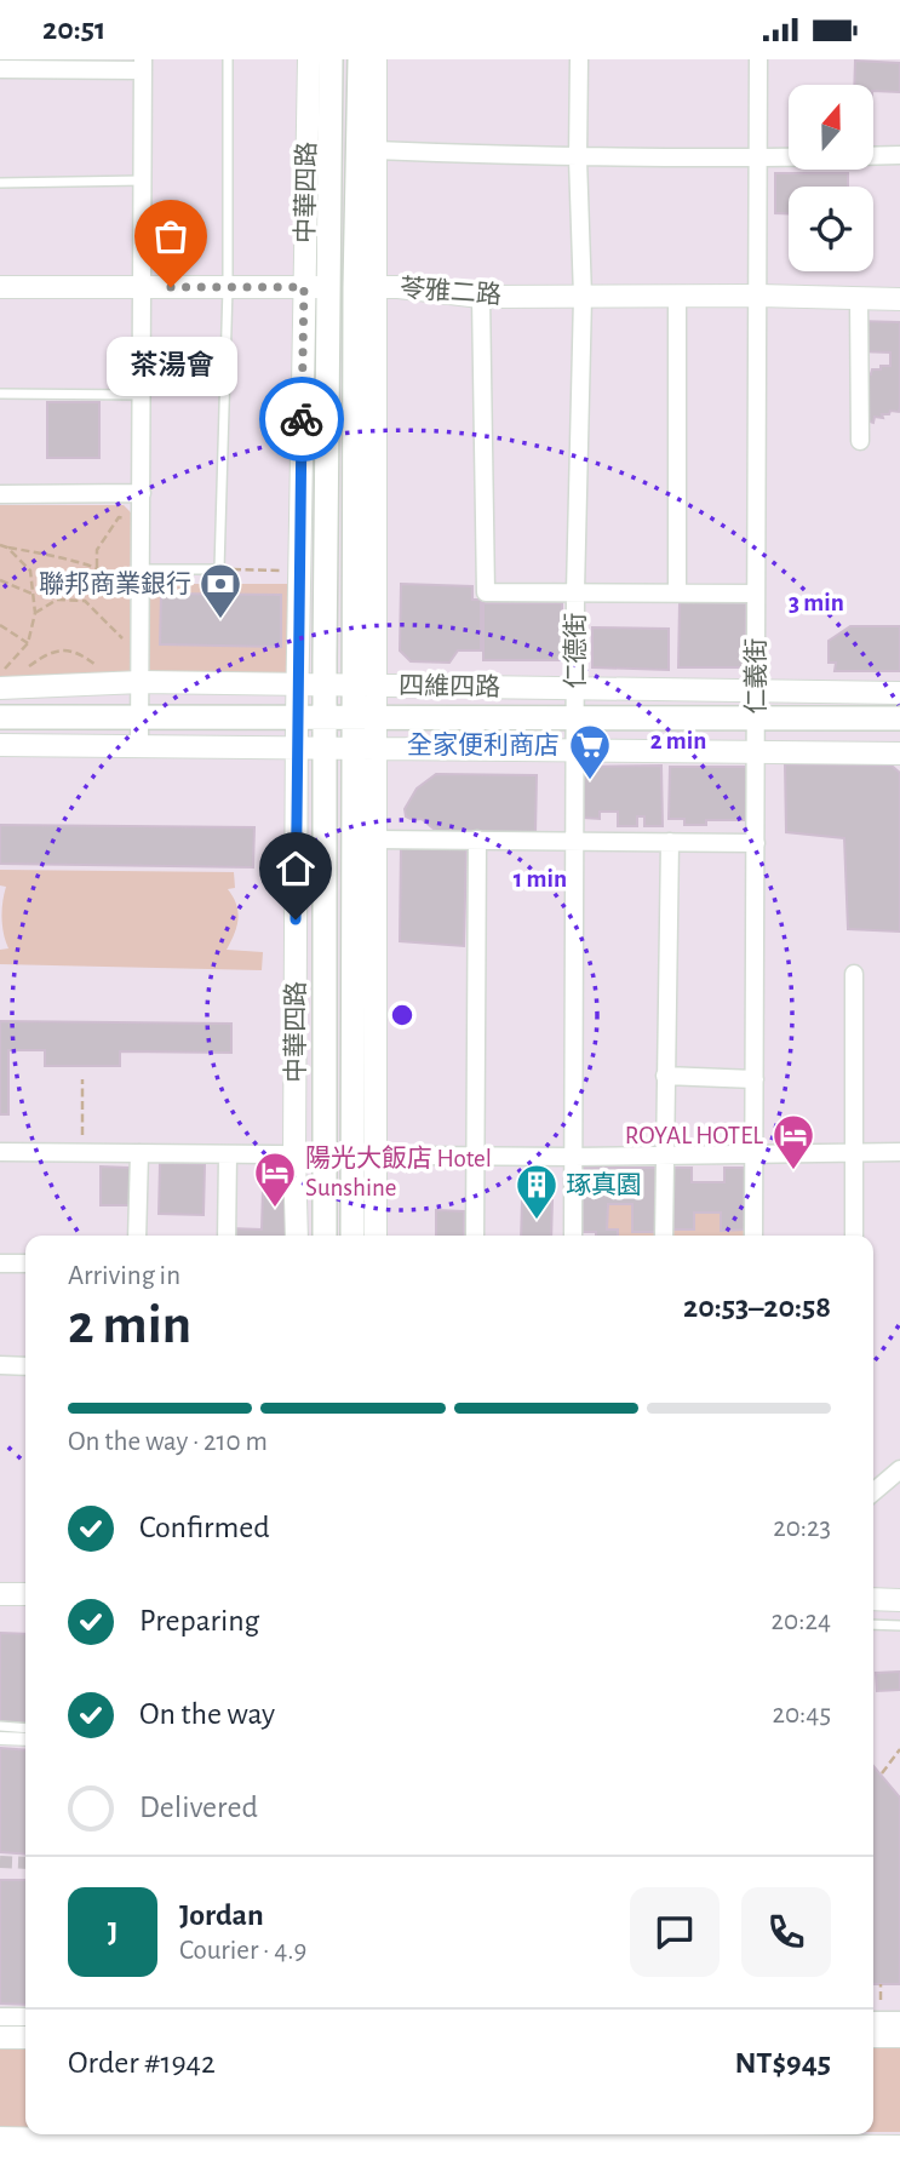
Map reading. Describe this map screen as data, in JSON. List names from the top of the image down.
{
  "streets": {
    "main road": ["中華四路", "四維四路"],
    "street": ["苓雅二路", "仁德街", "仁義街"]
  },
  "crossings": [
    ["中華四路", "苓雅二路"],
    ["中華四路", "四維四路"],
    ["苓雅二路", "仁德街"],
    ["苓雅二路", "仁義街"],
    ["仁德街", "四維四路"],
    ["仁義街", "四維四路"]
  ],
  "places": {
    "other": ["茶湯會"],
    "bank": ["聯邦商業銀行"],
    "supermarket": ["全家便利商店"],
    "hotel": ["ROYAL HOTEL", "陽光大飯店 Hotel Sunshine"],
    "building": ["琢真園"]
  },
  "north": "top",
  "page": {
    "status": "20:51",
    "bubble": "茶湯會",
    "heading": ["2 min", "Arriving in", "20:53–20:58"],
    "panel": [
      "Jordan",
      "Courier · 4.9",
      "Order #1942",
      "NT$945"
    ],
    "bar": "On the way · 210 m",
    "list": [
      ["Confirmed", "20:23"],
      ["Preparing", "20:24"],
      ["On the way", "20:45"],
      "Delivered"
    ],
    "round": "J"
  },
  "rings": ["3 min", "2 min", "1 min"]
}
